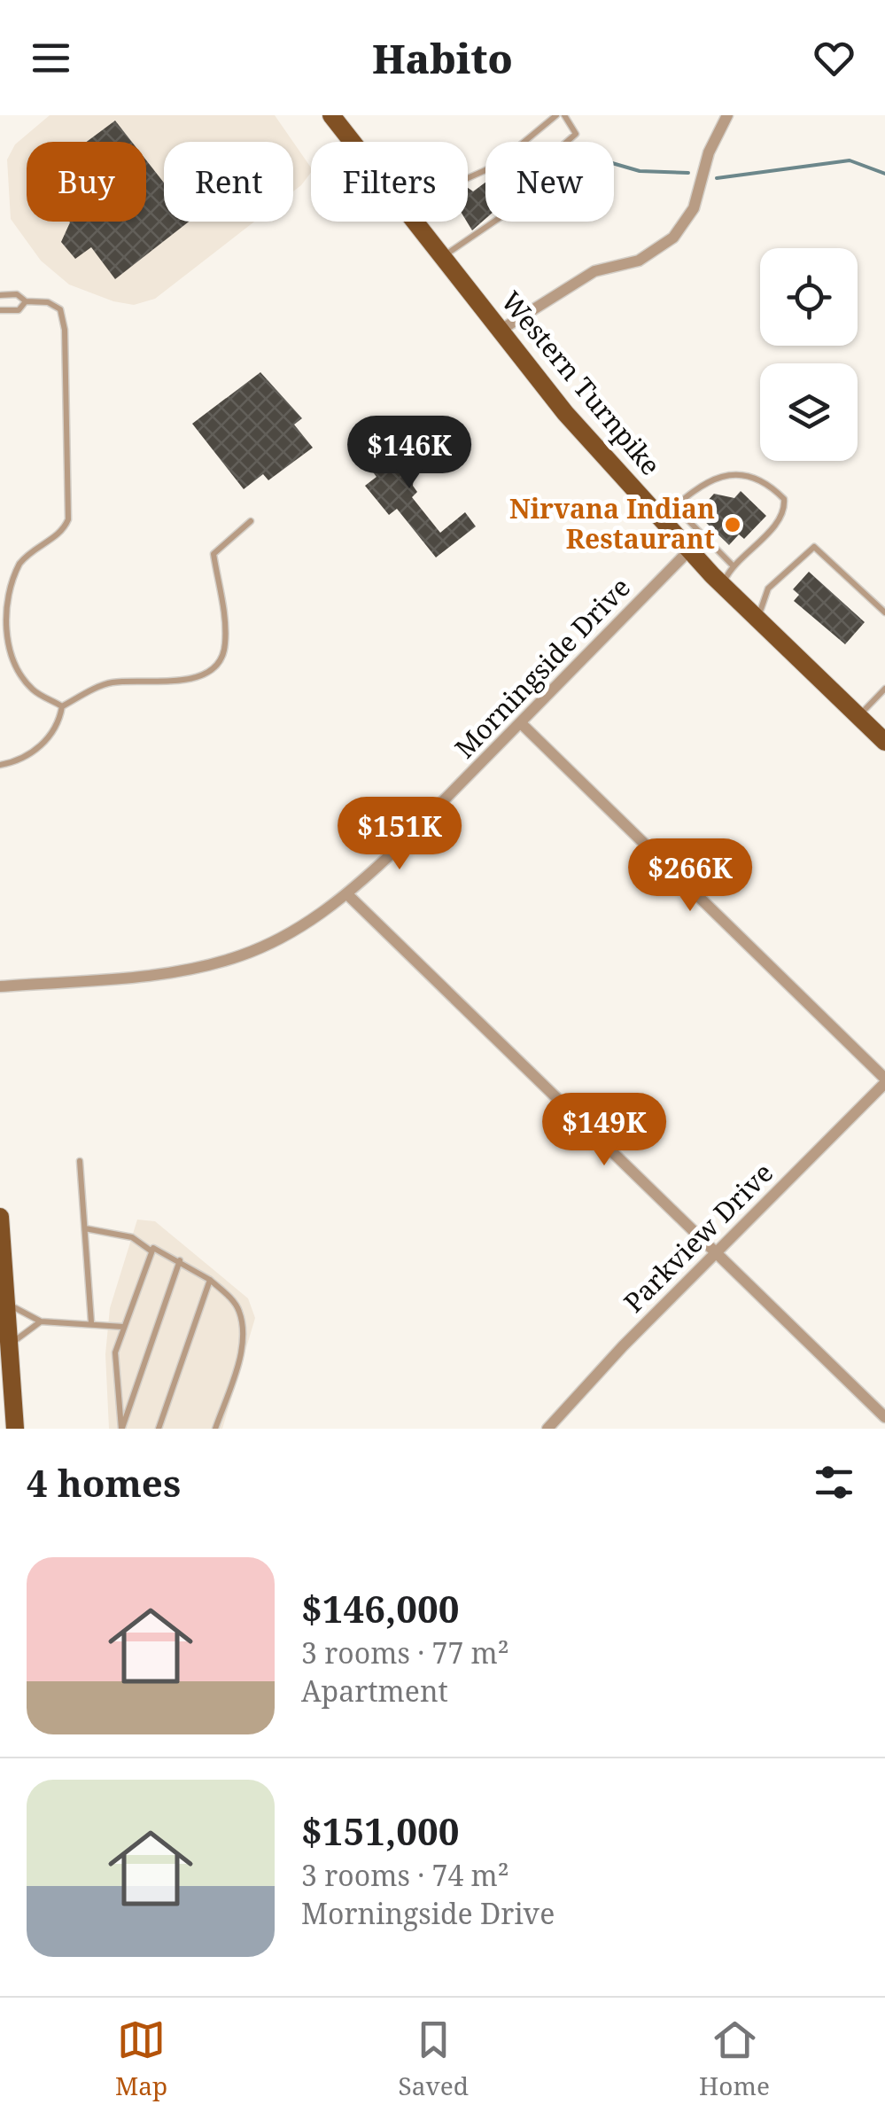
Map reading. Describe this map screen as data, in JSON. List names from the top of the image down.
{
  "streets": {
    "main road": ["Western Turnpike"],
    "street": ["Morningside Drive", "Parkview Drive"]
  },
  "crossings": [
    ["Western Turnpike", "Morningside Drive"]
  ],
  "places": ["Nirvana Indian Restaurant"],
  "page": {
    "header": "Habito",
    "chip": [
      "Buy",
      "Rent",
      "Filters",
      "New"
    ],
    "price": [
      "$146K",
      "$151K",
      "$266K",
      "$149K"
    ],
    "heading": "4 homes",
    "list": [
      {
        "name": "$146,000",
        "note": "3 rooms · 77 m² · Apartment"
      },
      {
        "name": "$151,000",
        "note": "3 rooms · 74 m² · Morningside Drive"
      }
    ],
    "tabs": ["Map", "Saved", "Home"]
  }
}
